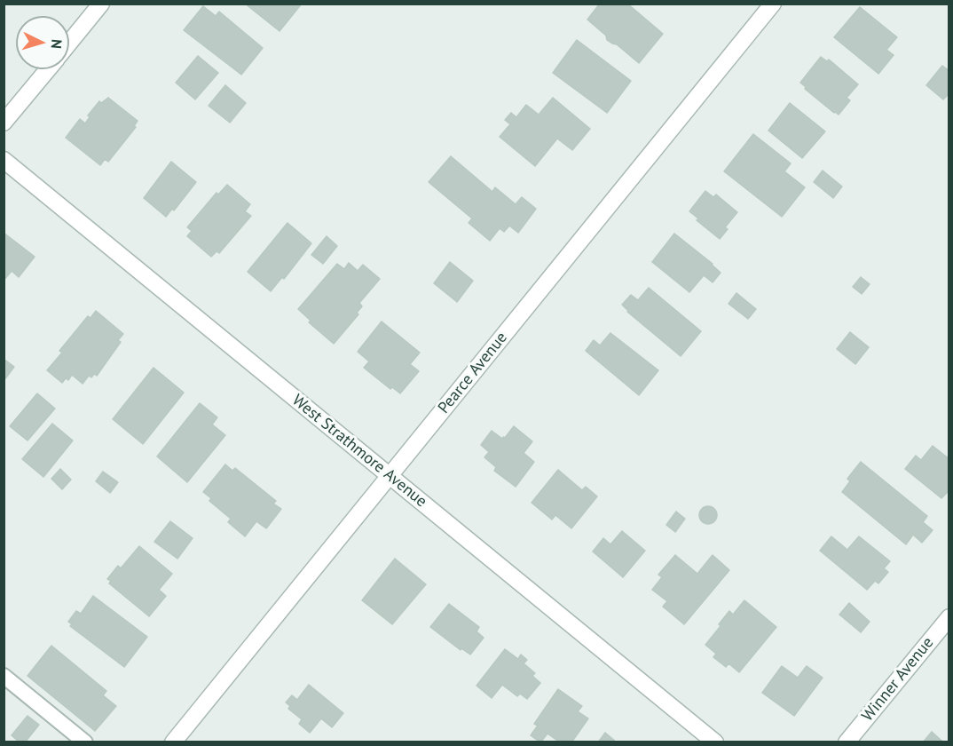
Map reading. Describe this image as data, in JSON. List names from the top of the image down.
{
  "streets": {
    "street": ["Pearce Avenue", "West Strathmore Avenue", "Winner Avenue"]
  },
  "crossings": [
    ["Pearce Avenue", "West Strathmore Avenue"]
  ],
  "north": "right"
}
